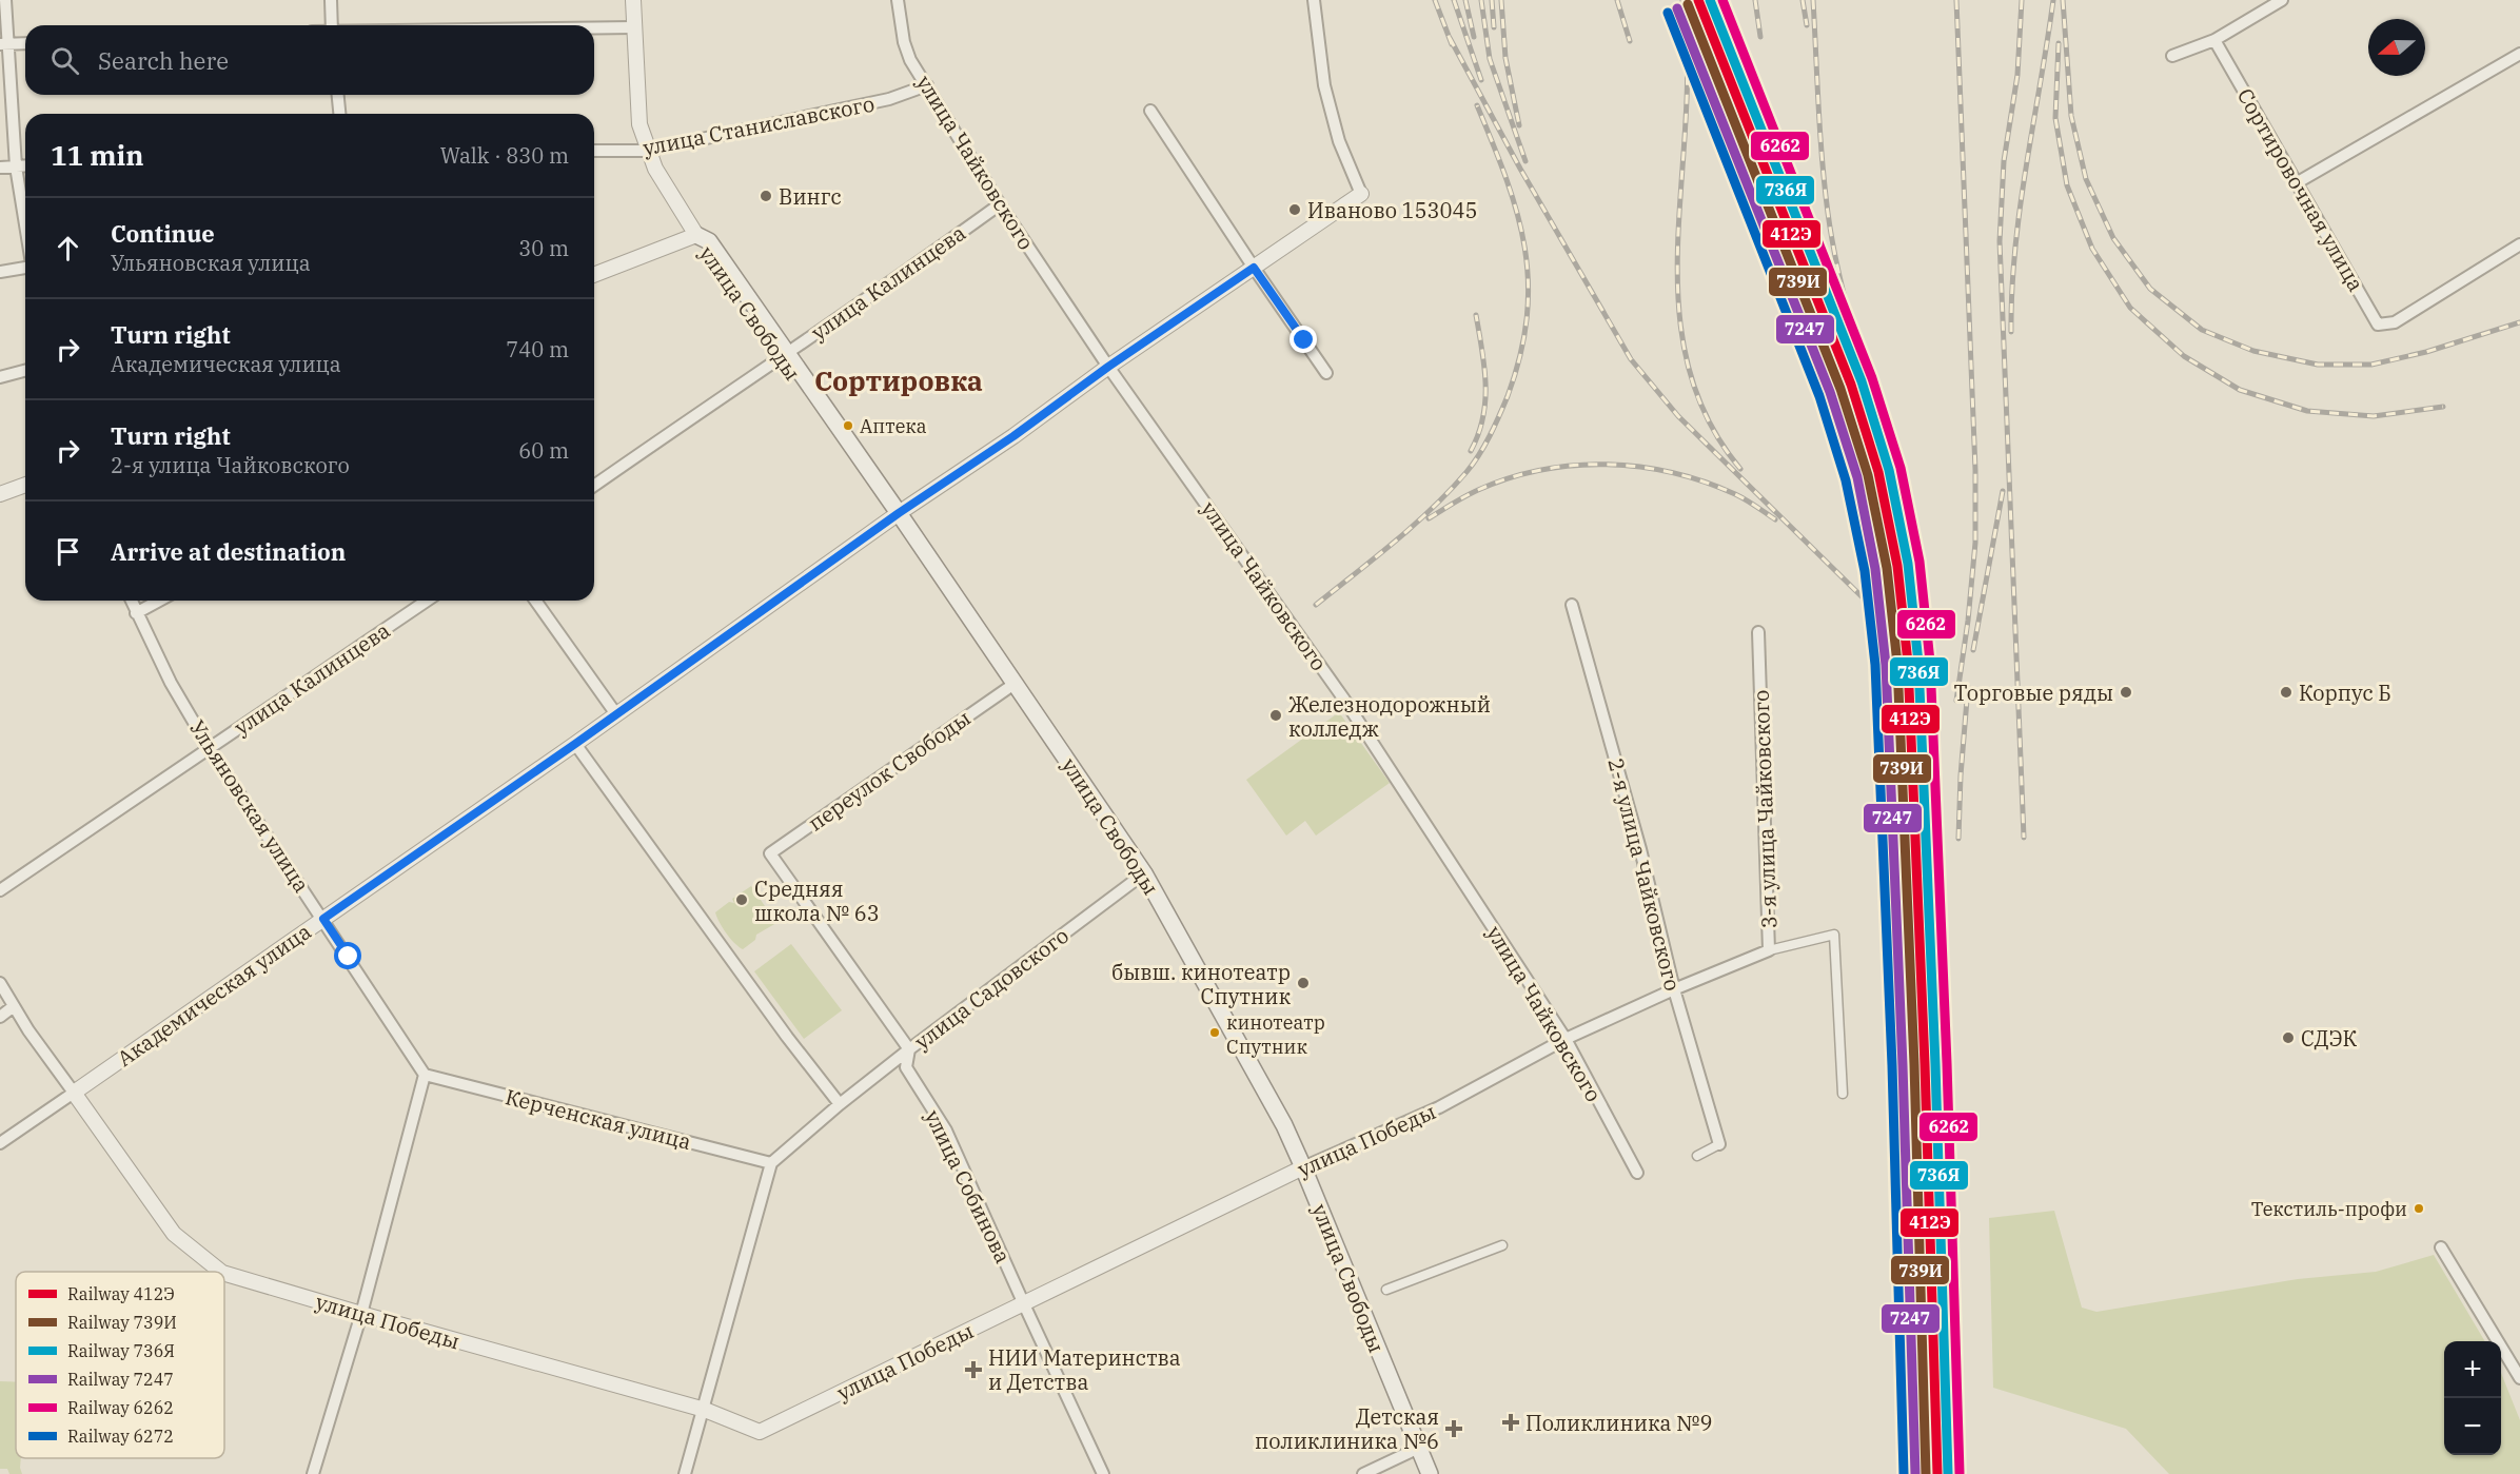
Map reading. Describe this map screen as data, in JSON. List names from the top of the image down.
{
  "streets": {
    "main road": ["улица Свободы"],
    "street": [
      "улица Станиславского",
      "улица Чайковского",
      "Сортировочная улица",
      "улица Калинцева",
      "переулок Свободы",
      "Ульяновская улица",
      "3-я улица Чайковского",
      "2-я улица Чайковского",
      "улица Садовского",
      "Академическая улица",
      "Керченская улица",
      "улица Победы",
      "улица Собинова"
    ]
  },
  "crossings": [
    ["улица Станиславского", "улица Чайковского"],
    ["улица Станиславского", "улица Свободы"],
    ["улица Чайковского", "улица Калинцева"],
    ["улица Чайковского", "Академическая улица"],
    ["улица Чайковского", "улица Победы"],
    ["улица Калинцева", "улица Свободы"],
    ["улица Калинцева", "Ульяновская улица"],
    ["улица Свободы", "переулок Свободы"],
    ["улица Свободы", "улица Садовского"],
    ["улица Свободы", "Академическая улица"],
    ["улица Свободы", "улица Победы"],
    ["переулок Свободы", "улица Собинова"],
    ["Ульяновская улица", "Академическая улица"],
    ["Ульяновская улица", "Керченская улица"],
    ["3-я улица Чайковского", "улица Победы"],
    ["2-я улица Чайковского", "улица Победы"],
    ["улица Садовского", "Керченская улица"],
    ["улица Садовского", "улица Собинова"],
    ["Академическая улица", "улица Победы"],
    ["улица Победы", "улица Собинова"]
  ],
  "districts": ["Сортировка"],
  "places": {
    "other": [
      "Вингс",
      "Иваново 153045",
      "Аптека",
      "Торговые ряды",
      "Корпус Б",
      "Железнодорожный колледж",
      "Средняя школа № 63",
      "бывш. кинотеатр Спутник",
      "кинотеатр Спутник",
      "СДЭК",
      "Текстиль-профи"
    ],
    "health": ["НИИ Материнства и Детства", "Поликлиника №9", "Детская поликлиника №6"]
  },
  "lines": [
    "rail line 412Э",
    "rail line 736Я",
    "rail line 6262",
    "rail line 739И",
    "rail line 7247",
    "rail line 6272"
  ],
  "legend": [
    "Railway 412Э",
    "Railway 739И",
    "Railway 736Я",
    "Railway 7247",
    "Railway 6262",
    "Railway 6272"
  ],
  "north": "left",
  "page": {
    "search": "Search here",
    "heading": ["11 min", "Walk · 830 m"],
    "list": [
      ["Continue", "Ульяновская улица", "30 m"],
      ["Turn right", "Академическая улица", "740 m"],
      ["Turn right", "2-я улица Чайковского", "60 m"],
      "Arrive at destination"
    ],
    "map_buttons": ["+", "−"]
  }
}
